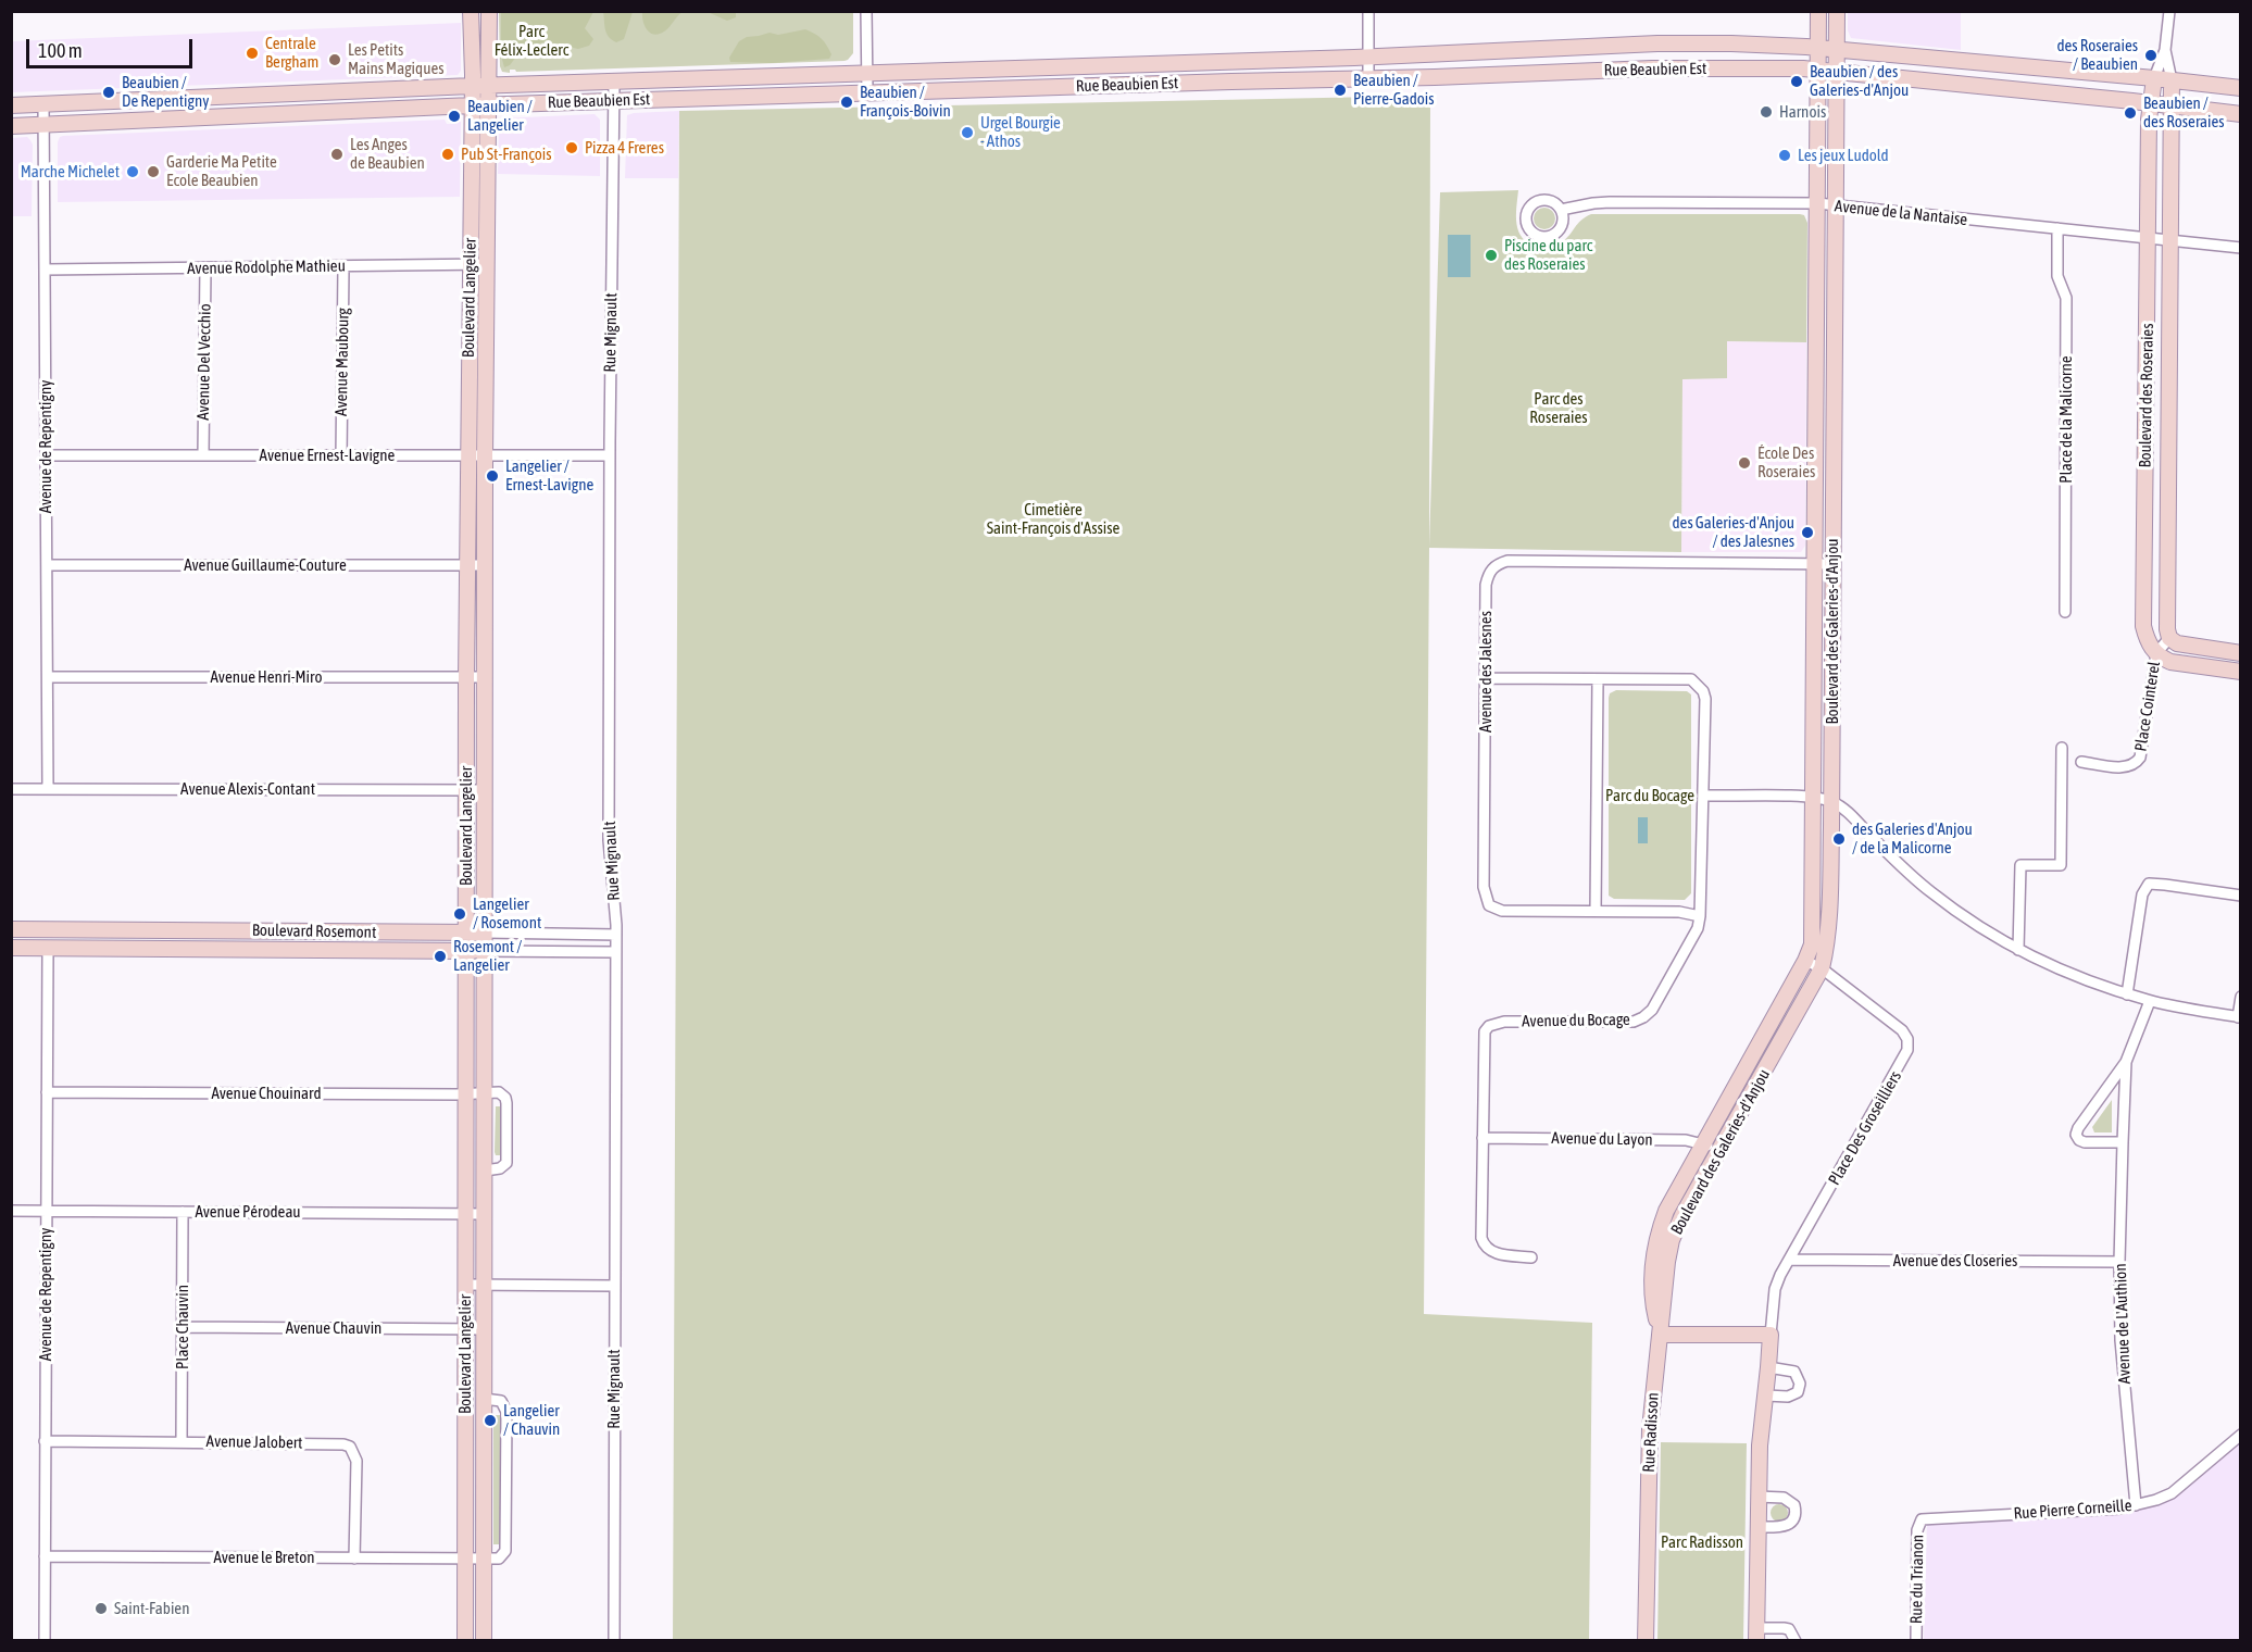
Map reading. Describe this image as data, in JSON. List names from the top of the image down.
{
  "streets": {
    "street": [
      "Rue Beaubien Est",
      "Avenue de la Nantaise",
      "Avenue Rodolphe Mathieu",
      "Boulevard Langelier",
      "Rue Mignault",
      "Avenue Del Vecchio",
      "Avenue Maubourg",
      "Boulevard des Roseraies",
      "Place de la Malicorne",
      "Avenue de Repentigny",
      "Avenue Ernest-Lavigne",
      "Avenue Guillaume-Couture",
      "Boulevard des Galeries-d'Anjou",
      "Avenue des Jalesnes",
      "Avenue Henri-Miro",
      "Place Cointerel",
      "Avenue Alexis-Contant",
      "Boulevard Rosemont",
      "Avenue du Bocage",
      "Avenue Chouinard",
      "Place Des Groseilliers",
      "Avenue du Layon",
      "Avenue Pérodeau",
      "Avenue des Closeries",
      "Avenue de L'Authion",
      "Place Chauvin",
      "Avenue Chauvin",
      "Rue Radisson",
      "Avenue Jalobert",
      "Rue Pierre Corneille",
      "Avenue le Breton",
      "Rue du Trianon"
    ]
  },
  "crossings": [
    ["Rue Beaubien Est", "Boulevard Langelier"],
    ["Rue Beaubien Est", "Rue Mignault"],
    ["Rue Beaubien Est", "Boulevard des Roseraies"],
    ["Rue Beaubien Est", "Avenue de Repentigny"],
    ["Rue Beaubien Est", "Boulevard des Galeries-d'Anjou"],
    ["Avenue de la Nantaise", "Boulevard des Roseraies"],
    ["Avenue de la Nantaise", "Place de la Malicorne"],
    ["Avenue de la Nantaise", "Boulevard des Galeries-d'Anjou"],
    ["Avenue Rodolphe Mathieu", "Boulevard Langelier"],
    ["Avenue Rodolphe Mathieu", "Avenue Del Vecchio"],
    ["Avenue Rodolphe Mathieu", "Avenue Maubourg"],
    ["Avenue Rodolphe Mathieu", "Avenue de Repentigny"],
    ["Boulevard Langelier", "Avenue Ernest-Lavigne"],
    ["Boulevard Langelier", "Avenue Guillaume-Couture"],
    ["Boulevard Langelier", "Avenue Henri-Miro"],
    ["Boulevard Langelier", "Avenue Alexis-Contant"],
    ["Boulevard Langelier", "Boulevard Rosemont"],
    ["Boulevard Langelier", "Avenue Chouinard"],
    ["Boulevard Langelier", "Avenue Pérodeau"],
    ["Boulevard Langelier", "Avenue Chauvin"],
    ["Boulevard Langelier", "Avenue le Breton"],
    ["Rue Mignault", "Avenue Ernest-Lavigne"],
    ["Rue Mignault", "Boulevard Rosemont"],
    ["Avenue Del Vecchio", "Avenue Ernest-Lavigne"],
    ["Avenue Maubourg", "Avenue Ernest-Lavigne"],
    ["Boulevard des Roseraies", "Place Cointerel"],
    ["Avenue de Repentigny", "Avenue Ernest-Lavigne"],
    ["Avenue de Repentigny", "Avenue Guillaume-Couture"],
    ["Avenue de Repentigny", "Avenue Henri-Miro"],
    ["Avenue de Repentigny", "Avenue Alexis-Contant"],
    ["Avenue de Repentigny", "Boulevard Rosemont"],
    ["Avenue de Repentigny", "Avenue Chouinard"],
    ["Avenue de Repentigny", "Avenue Pérodeau"],
    ["Avenue de Repentigny", "Avenue Jalobert"],
    ["Avenue de Repentigny", "Avenue le Breton"],
    ["Boulevard des Galeries-d'Anjou", "Avenue des Jalesnes"],
    ["Boulevard des Galeries-d'Anjou", "Place Des Groseilliers"],
    ["Boulevard des Galeries-d'Anjou", "Avenue du Layon"],
    ["Boulevard des Galeries-d'Anjou", "Rue Radisson"],
    ["Avenue des Jalesnes", "Avenue du Bocage"],
    ["Avenue du Bocage", "Avenue du Layon"],
    ["Place Des Groseilliers", "Avenue des Closeries"],
    ["Avenue Pérodeau", "Place Chauvin"],
    ["Avenue des Closeries", "Avenue de L'Authion"],
    ["Avenue de L'Authion", "Rue Pierre Corneille"],
    ["Place Chauvin", "Avenue Chauvin"],
    ["Place Chauvin", "Avenue Jalobert"],
    ["Avenue Jalobert", "Avenue le Breton"],
    ["Rue Pierre Corneille", "Rue du Trianon"]
  ],
  "parks": [
    "Parc Félix-Leclerc",
    "Parc des Roseraies",
    "Cimetière Saint-François d'Assise",
    "Parc du Bocage",
    "Parc Radisson"
  ],
  "places": [
    "Centrale Bergham",
    "des Roseraies / Beaubien",
    "Les Petits Mains Magiques",
    "Beaubien / des Galeries-d'Anjou",
    "Beaubien / Pierre-Gadois",
    "Beaubien / De Repentigny",
    "Beaubien / François-Boivin",
    "Harnois",
    "Beaubien / des Roseraies",
    "Beaubien / Langelier",
    "Urgel Bourgie - Athos",
    "Pizza 4 Freres",
    "Les Anges de Beaubien",
    "Pub St-François",
    "Les jeux Ludold",
    "Marche Michelet",
    "Garderie Ma Petite Ecole Beaubien",
    "Piscine du parc des Roseraies",
    "École Des Roseraies",
    "Langelier / Ernest-Lavigne",
    "des Galeries-d'Anjou / des Jalesnes",
    "des Galeries d'Anjou / de la Malicorne",
    "Langelier / Rosemont",
    "Rosemont / Langelier",
    "Langelier / Chauvin",
    "Saint-Fabien"
  ],
  "scale_bar": "100 m"
}
